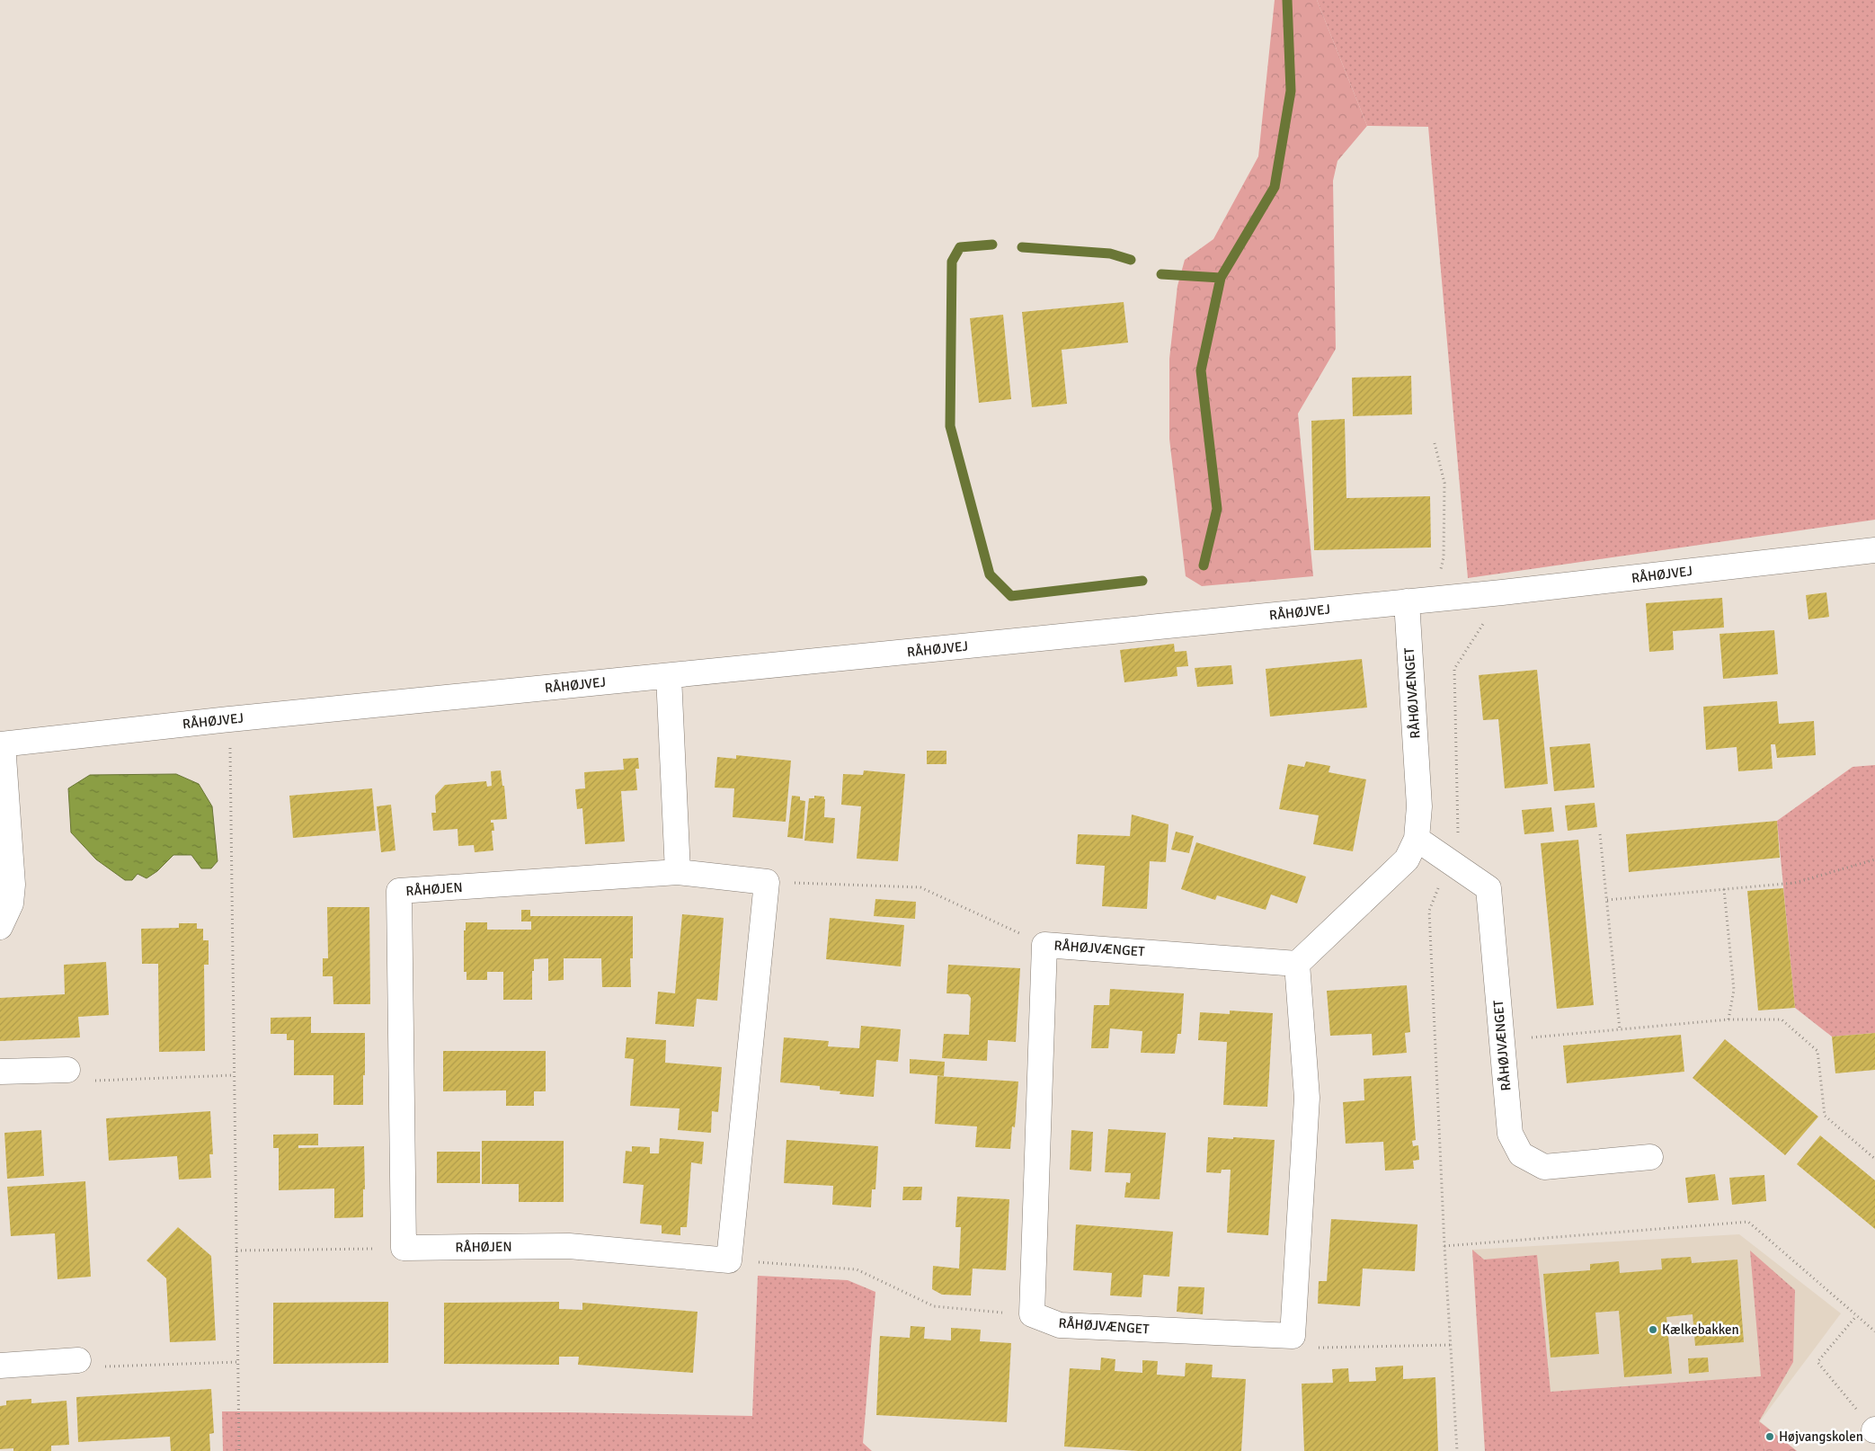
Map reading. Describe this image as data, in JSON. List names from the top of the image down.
{
  "streets": {
    "street": ["RÅHØJVEJ", "RÅHØJVÆNGET", "RÅHØJEN"]
  },
  "crossings": [
    ["RÅHØJVEJ", "RÅHØJVÆNGET"]
  ],
  "places": ["Kælkebakken", "Højvangskolen"]
}
